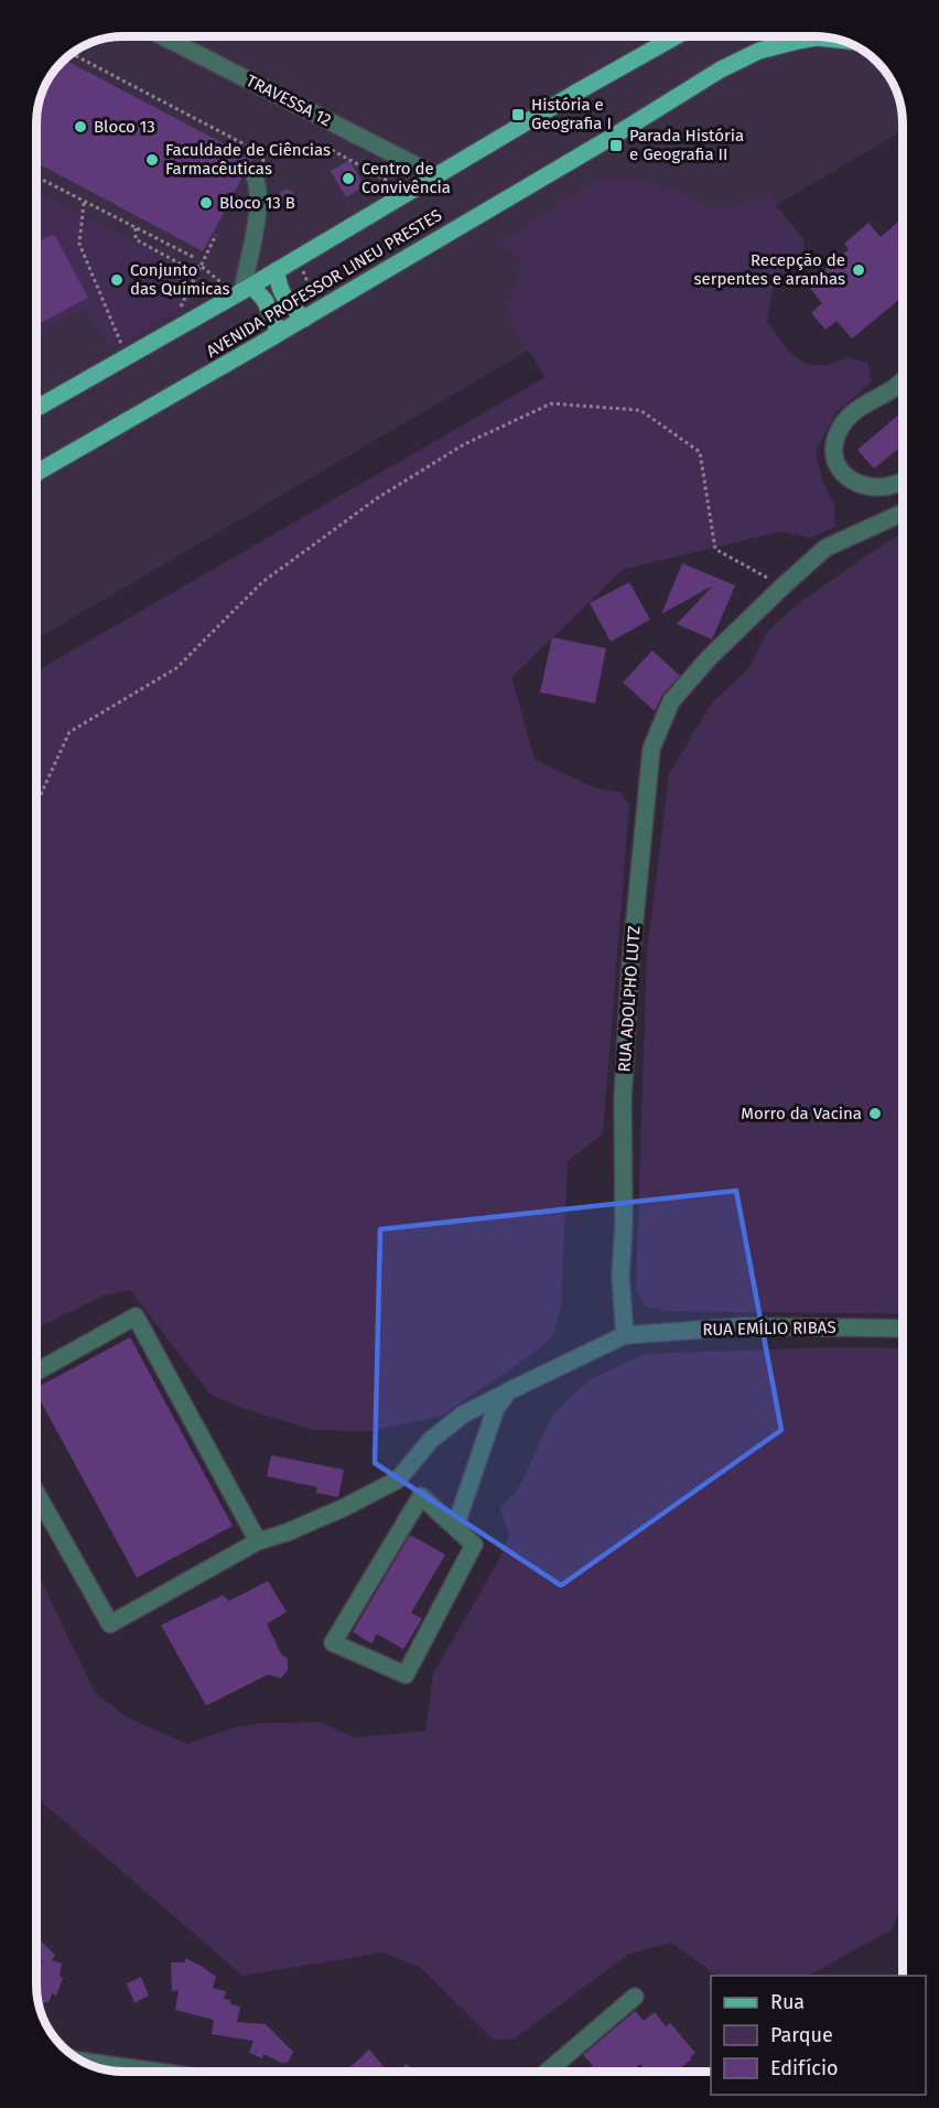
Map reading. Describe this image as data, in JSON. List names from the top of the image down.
{
  "streets": {
    "main road": ["AVENIDA PROFESSOR LINEU PRESTES"],
    "street": ["TRAVESSA 12", "RUA ADOLPHO LUTZ", "RUA EMÍLIO RIBAS"]
  },
  "crossings": [
    ["RUA ADOLPHO LUTZ", "RUA EMÍLIO RIBAS"]
  ],
  "places": {
    "transit": ["História e Geografia I", "Parada História e Geografia II"],
    "other": [
      "Bloco 13",
      "Faculdade de Ciências Farmacêuticas",
      "Centro de Convivência",
      "Bloco 13 B",
      "Recepção de serpentes e aranhas",
      "Conjunto das Químicas",
      "Morro da Vacina"
    ]
  },
  "legend": ["Rua", "Parque", "Edifício"]
}
